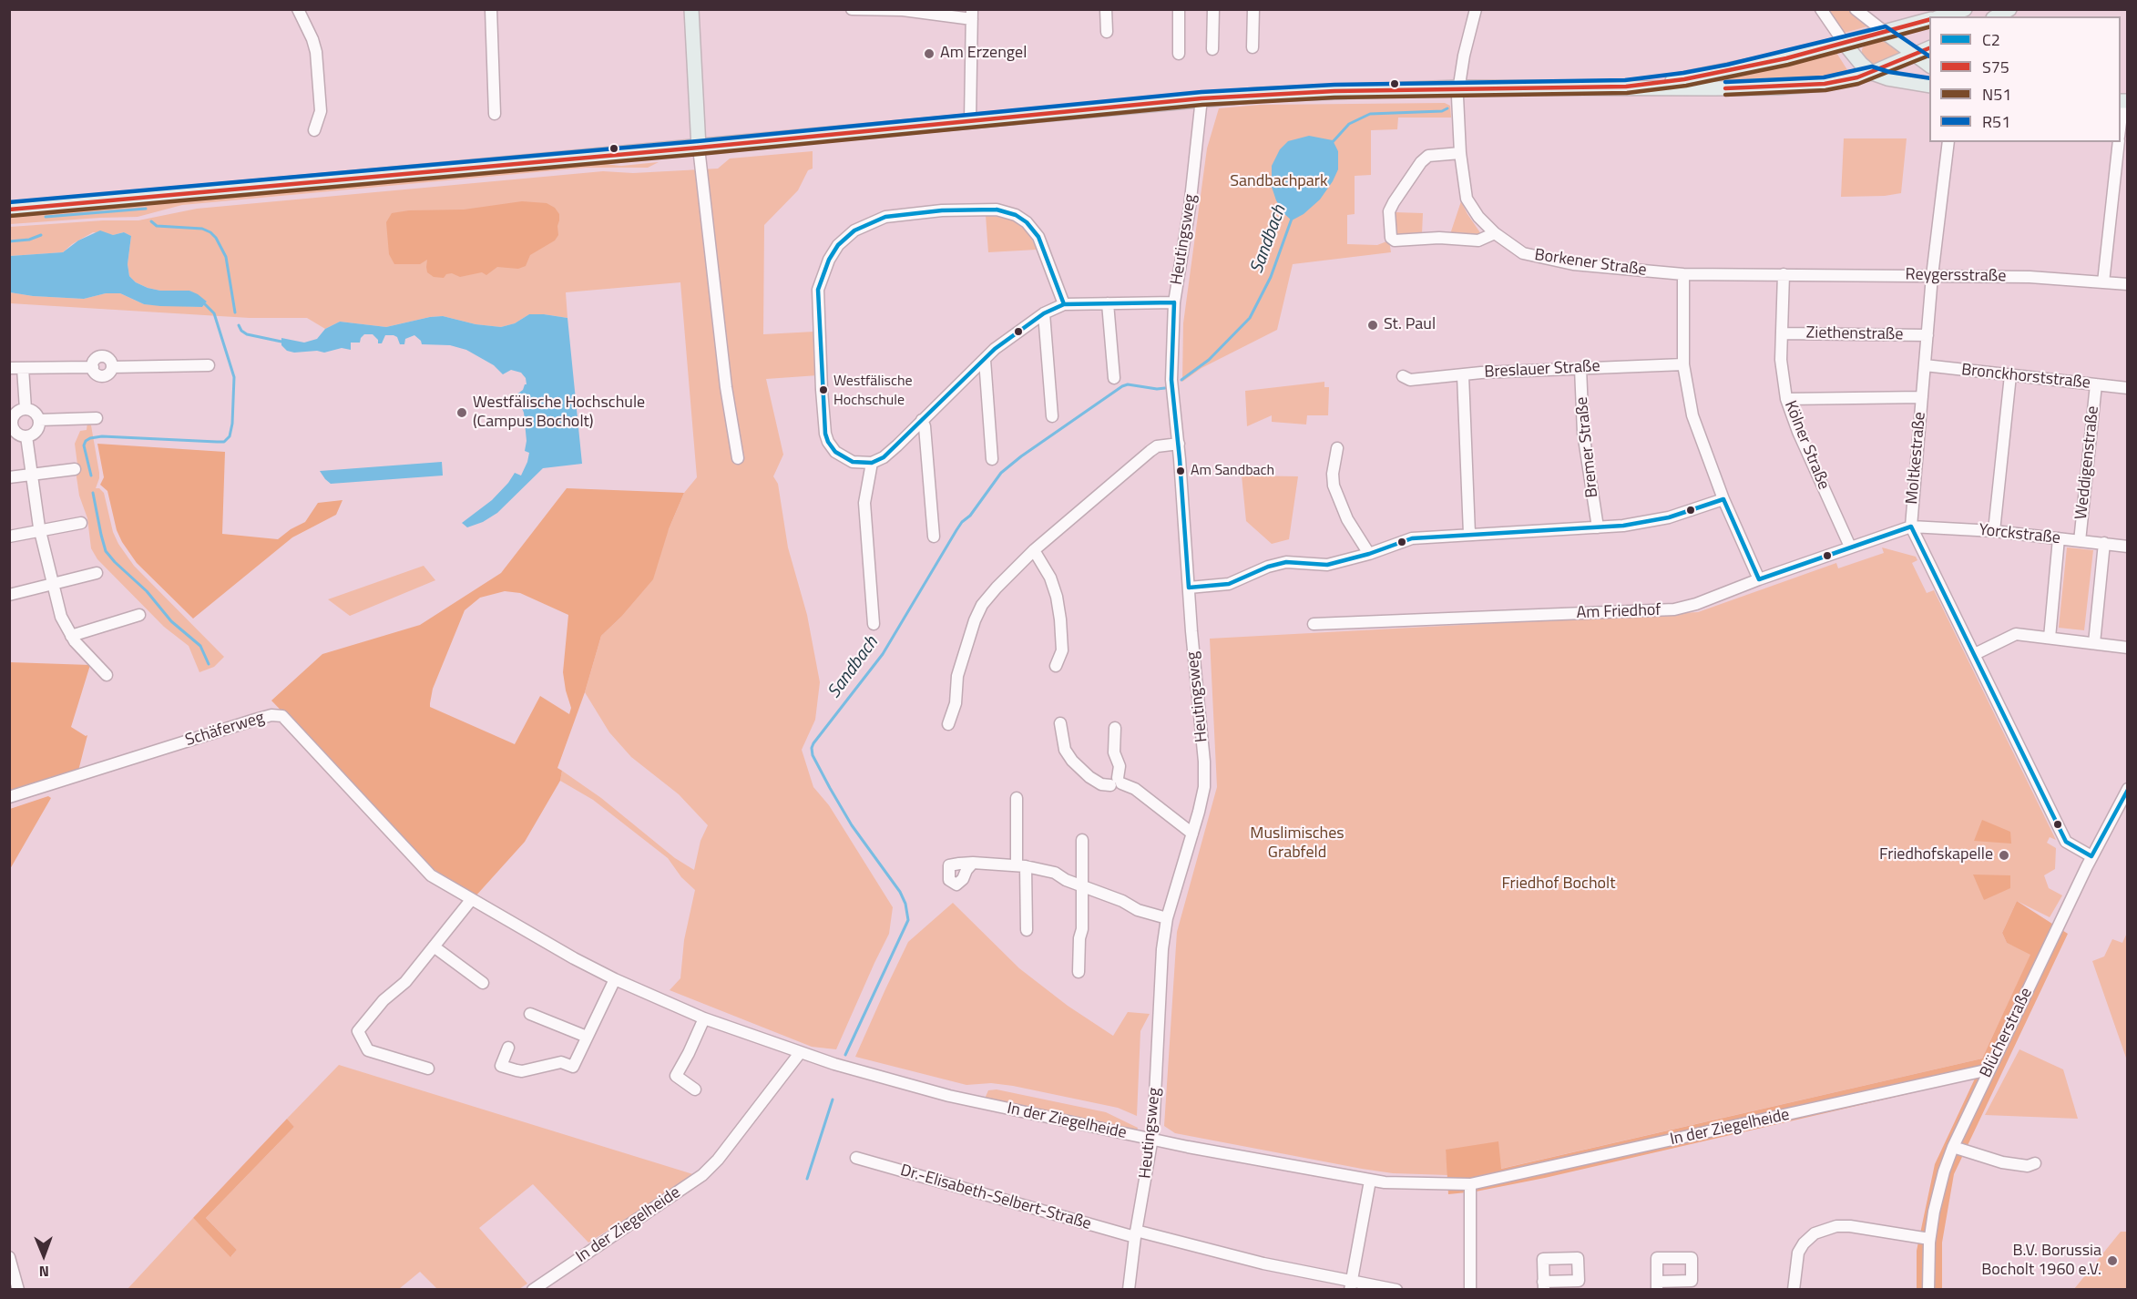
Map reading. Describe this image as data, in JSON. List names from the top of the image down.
{
  "streets": {
    "street": [
      "Heutingsweg",
      "Borkener Straße",
      "Reygersstraße",
      "Ziethenstraße",
      "Breslauer Straße",
      "Bronckhorststraße",
      "Kölner Straße",
      "Bremer Straße",
      "Moltkestraße",
      "Weddigenstraße",
      "Yorckstraße",
      "Am Friedhof",
      "Schäferweg",
      "Blücherstraße",
      "In der Ziegelheide",
      "Dr.-Elisabeth-Selbert-Straße"
    ]
  },
  "crossings": [
    ["Heutingsweg", "In der Ziegelheide"],
    ["Heutingsweg", "Dr.-Elisabeth-Selbert-Straße"],
    ["Borkener Straße", "Reygersstraße"],
    ["Borkener Straße", "Kölner Straße"],
    ["Reygersstraße", "Kölner Straße"],
    ["Reygersstraße", "Moltkestraße"],
    ["Ziethenstraße", "Kölner Straße"],
    ["Ziethenstraße", "Moltkestraße"],
    ["Breslauer Straße", "Bremer Straße"],
    ["Bronckhorststraße", "Moltkestraße"],
    ["Bronckhorststraße", "Weddigenstraße"],
    ["Kölner Straße", "Am Friedhof"],
    ["Moltkestraße", "Yorckstraße"],
    ["Moltkestraße", "Am Friedhof"],
    ["Moltkestraße", "Blücherstraße"],
    ["Weddigenstraße", "Yorckstraße"],
    ["Yorckstraße", "Am Friedhof"],
    ["Schäferweg", "In der Ziegelheide"],
    ["Blücherstraße", "In der Ziegelheide"]
  ],
  "water": ["Sandbach"],
  "parks": ["Sandbachpark", "Muslimisches Grabfeld", "Friedhof Bocholt"],
  "places": [
    "Am Erzengel",
    "St. Paul",
    "Westfälische Hochschule",
    "Westfälische Hochschule (Campus Bocholt)",
    "Am Sandbach",
    "Friedhofskapelle",
    "B.V. Borussia Bocholt 1960 e.V."
  ],
  "lines": [
    "transit line S75",
    "transit line R51",
    "transit line N51",
    "transit line C2"
  ],
  "legend": [
    "C2",
    "S75",
    "N51",
    "R51"
  ],
  "north": "bottom"
}
